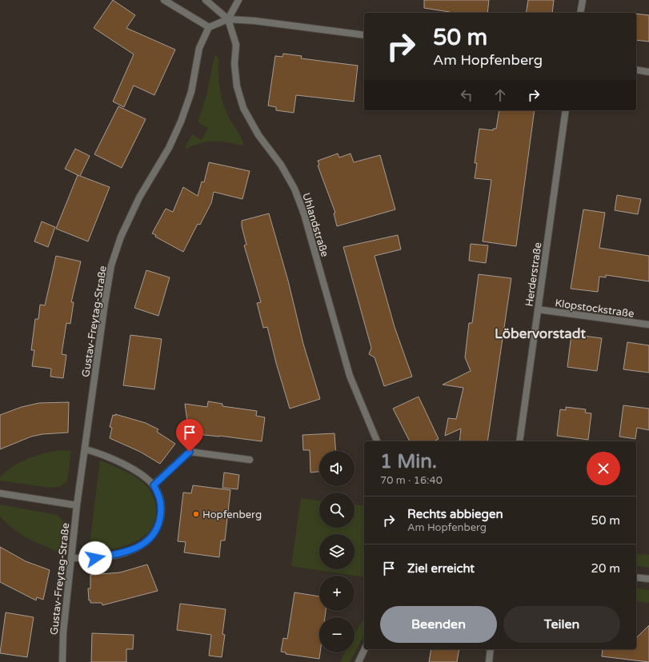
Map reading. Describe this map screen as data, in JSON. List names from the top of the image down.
{
  "streets": {
    "street": [
      "Uhlandstraße",
      "Herderstraße",
      "Klopstockstraße",
      "Gustav-Freytag-Straße"
    ]
  },
  "crossings": [
    ["Herderstraße", "Klopstockstraße"]
  ],
  "districts": ["Löbervorstadt"],
  "places": ["Hopfenberg"],
  "page": {
    "turn": ["50 m", "Am Hopfenberg"],
    "heading": ["1 Min.", "70 m · 16:40"],
    "map_buttons": ["+", "−"],
    "list": [
      {
        "name": "Rechts abbiegen",
        "note": "Am Hopfenberg",
        "value": "50 m"
      },
      {
        "name": "Ziel erreicht",
        "value": "20 m"
      }
    ],
    "buttons": ["Beenden", "Teilen"]
  }
}
